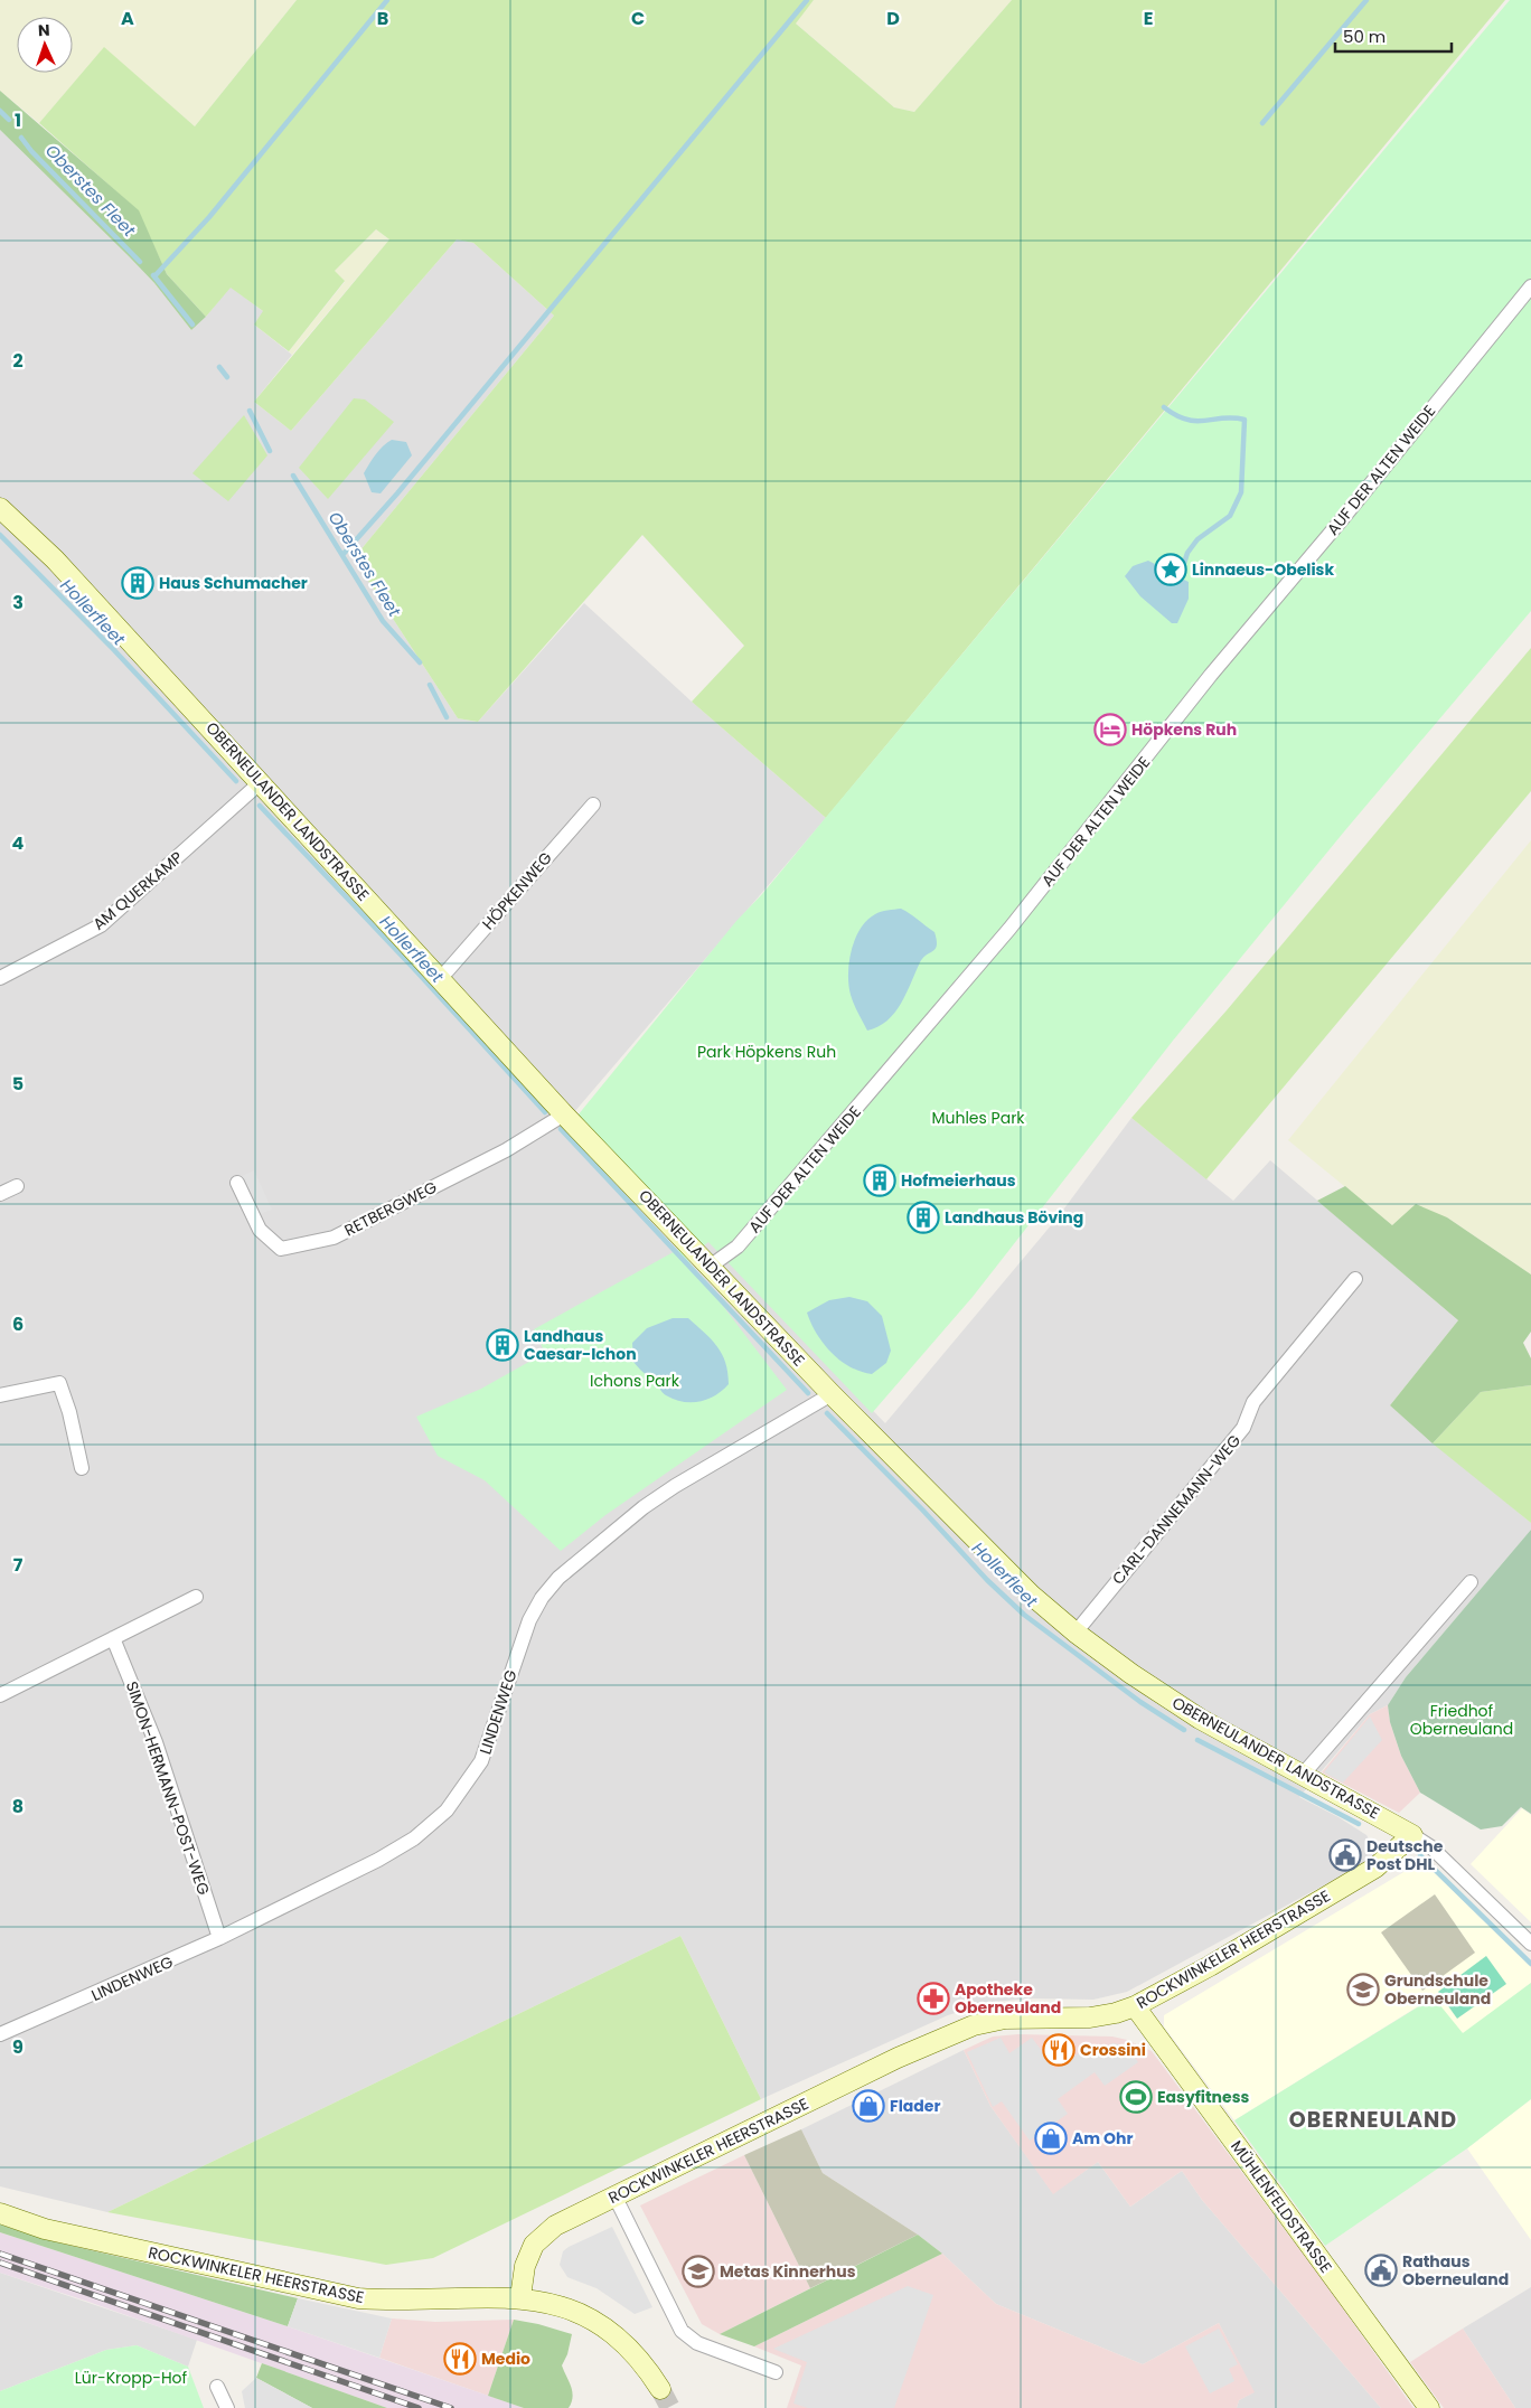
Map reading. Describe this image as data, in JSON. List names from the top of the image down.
{
  "streets": {
    "street": [
      "AUF DER ALTEN WEIDE",
      "OBERNEULANDER LANDSTRASSE",
      "AM QUERKAMP",
      "HÖPKENWEG",
      "RETBERGWEG",
      "CARL-DANNEMANN-WEG",
      "LINDENWEG",
      "SIMON-HERMANN-POST-WEG",
      "ROCKWINKELER HEERSTRASSE",
      "MÜHLENFELDSTRASSE"
    ]
  },
  "crossings": [
    ["AUF DER ALTEN WEIDE", "OBERNEULANDER LANDSTRASSE"],
    ["OBERNEULANDER LANDSTRASSE", "AM QUERKAMP"],
    ["OBERNEULANDER LANDSTRASSE", "HÖPKENWEG"],
    ["OBERNEULANDER LANDSTRASSE", "RETBERGWEG"],
    ["OBERNEULANDER LANDSTRASSE", "CARL-DANNEMANN-WEG"],
    ["OBERNEULANDER LANDSTRASSE", "LINDENWEG"],
    ["OBERNEULANDER LANDSTRASSE", "ROCKWINKELER HEERSTRASSE"],
    ["LINDENWEG", "SIMON-HERMANN-POST-WEG"],
    ["ROCKWINKELER HEERSTRASSE", "MÜHLENFELDSTRASSE"]
  ],
  "districts": ["OBERNEULAND"],
  "water": ["Oberstes Fleet", "Hollerfleet"],
  "parks": [
    "Park Höpkens Ruh",
    "Muhles Park",
    "Ichons Park",
    "Friedhof Oberneuland",
    "Lür-Kropp-Hof"
  ],
  "places": {
    "place": ["Linnaeus-Obelisk"],
    "building": [
      "Haus Schumacher",
      "Hofmeierhaus",
      "Landhaus Böving",
      "Landhaus Caesar-Ichon"
    ],
    "hotel": ["Höpkens Ruh"],
    "public building": ["Deutsche Post DHL", "Rathaus Oberneuland"],
    "school or university": ["Grundschule Oberneuland", "Metas Kinnerhus"],
    "pharmacy": ["Apotheke Oberneuland"],
    "restaurant": ["Crossini", "Medio"],
    "sports": ["Easyfitness"],
    "shop": ["Flader", "Am Ohr"]
  },
  "scale_bar": "50 m",
  "north": "top",
  "grid": {
    "columns": [
      "A",
      "B",
      "C",
      "D",
      "E"
    ],
    "rows": [
      "1",
      "2",
      "3",
      "4",
      "5",
      "6",
      "7",
      "8",
      "9"
    ]
  }
}
